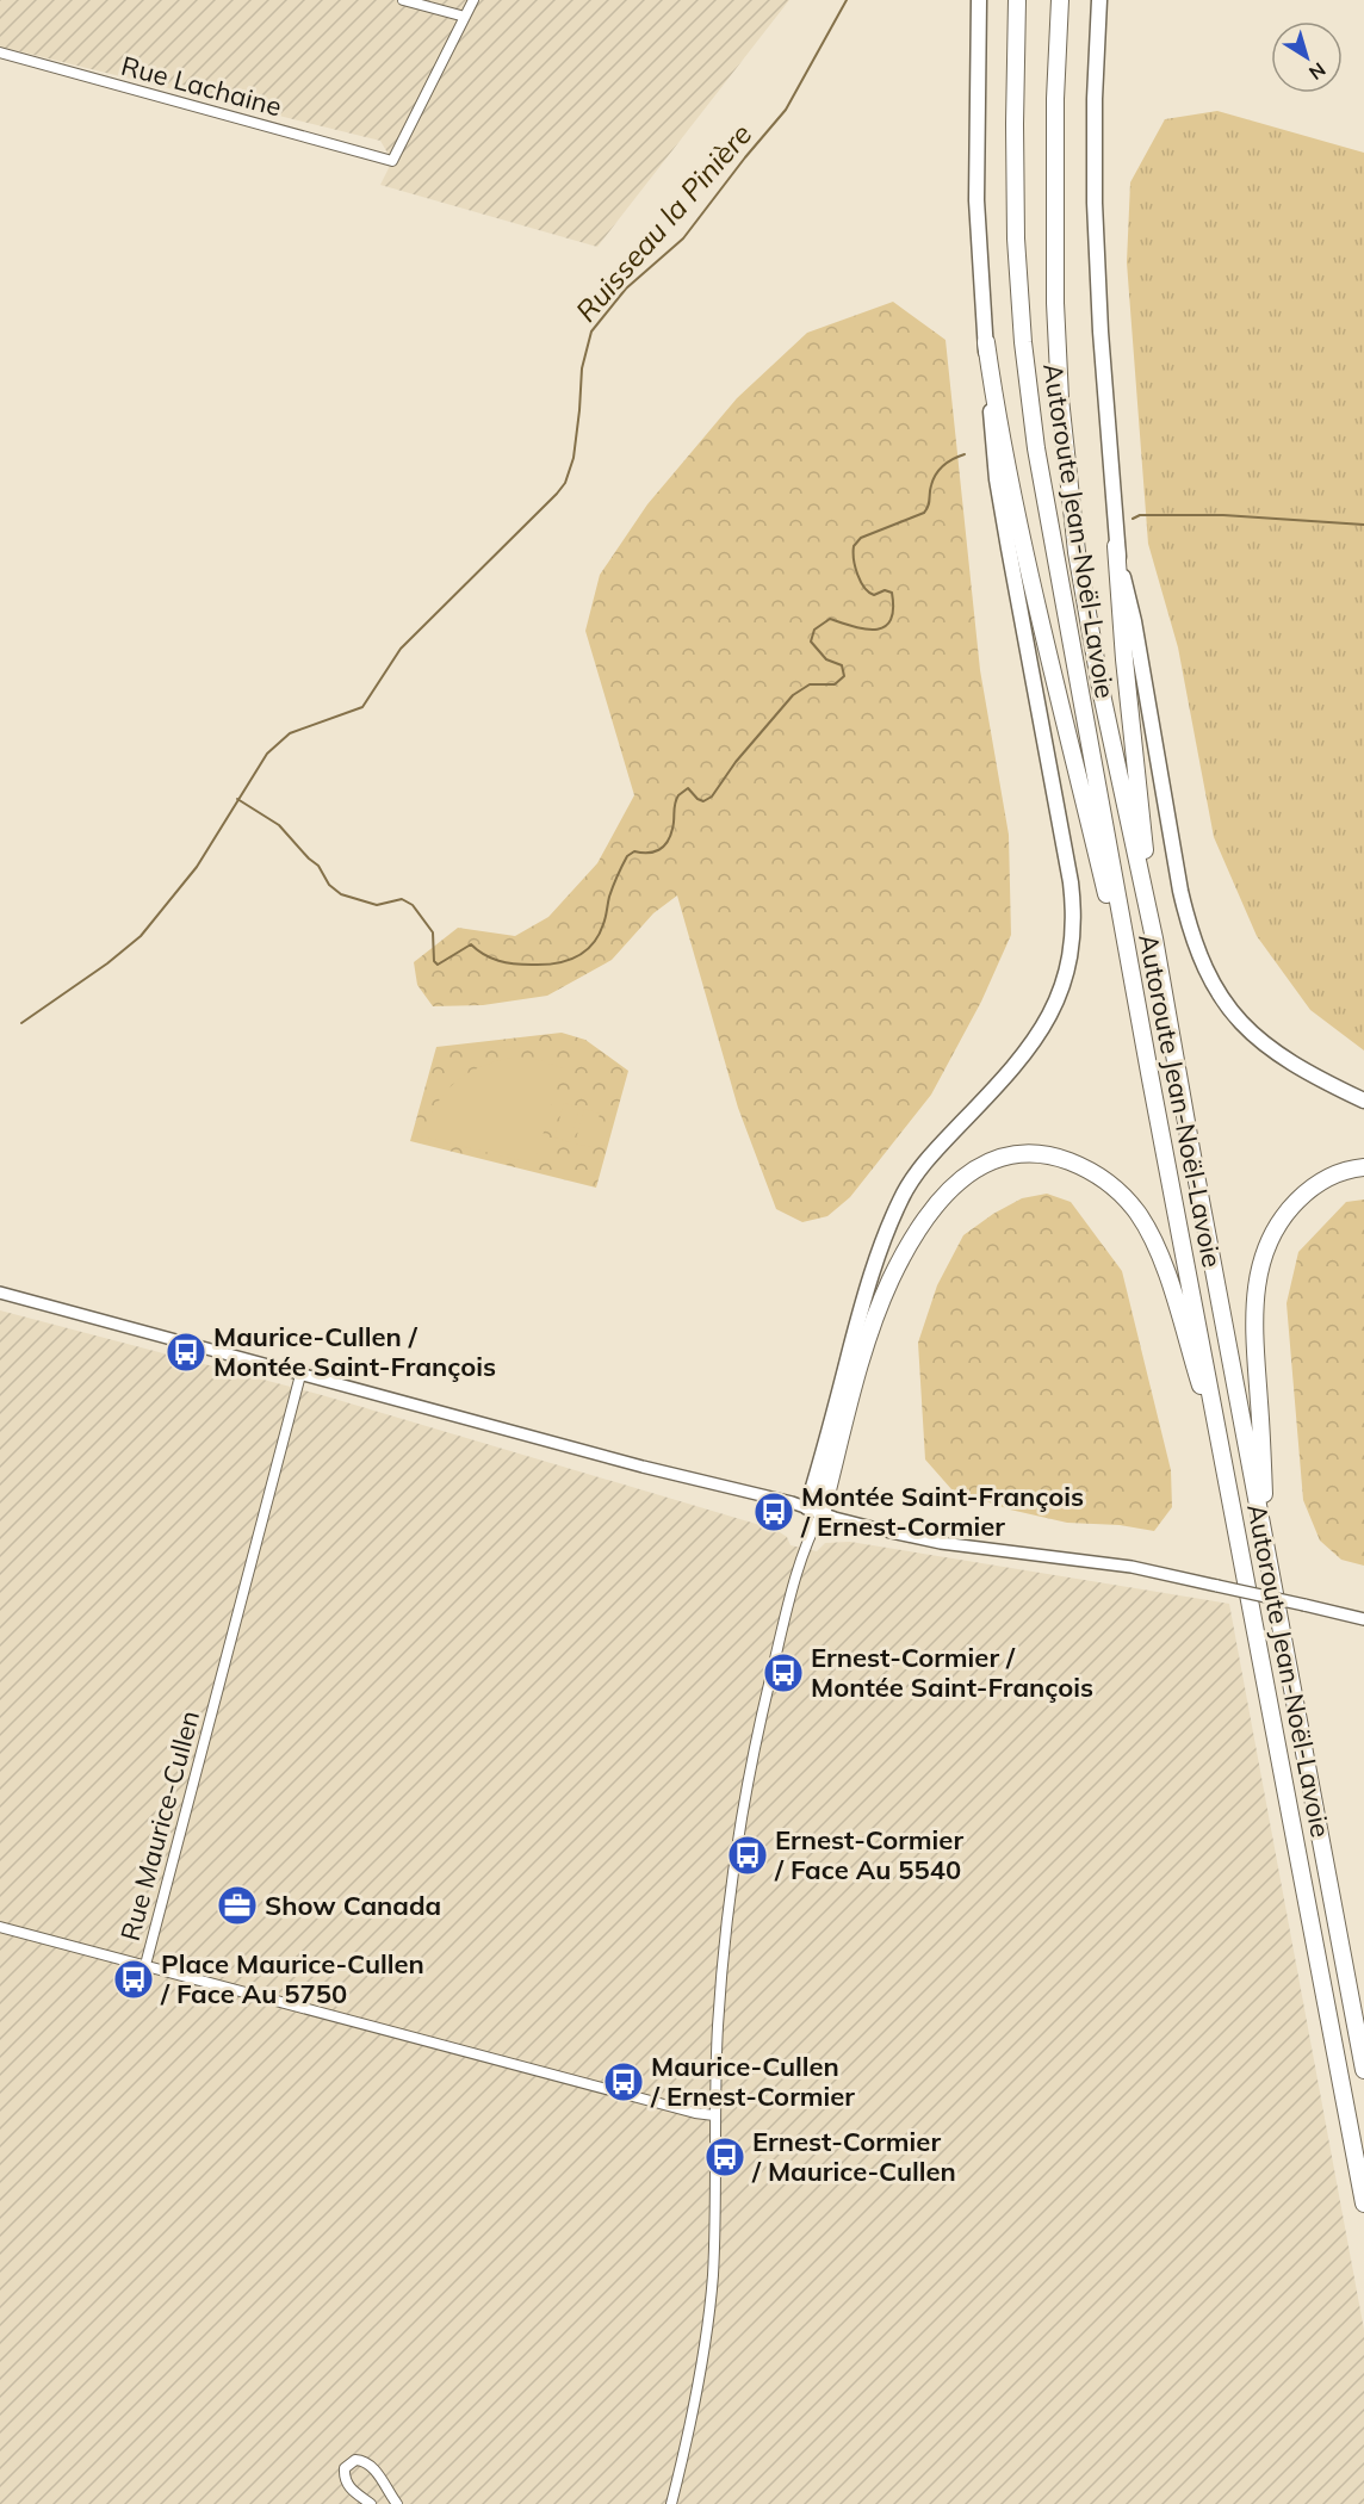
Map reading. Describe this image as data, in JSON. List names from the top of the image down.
{
  "streets": {
    "highway": ["Autoroute Jean-Noël-Lavoie"],
    "street": ["Rue Lachaine", "Rue Maurice-Cullen"]
  },
  "water": ["Ruisseau la Pinière"],
  "places": {
    "bus stop": [
      "Maurice-Cullen / Montée Saint-François",
      "Montée Saint-François / Ernest-Cormier",
      "Ernest-Cormier / Montée Saint-François",
      "Ernest-Cormier / Face Au 5540",
      "Place Maurice-Cullen / Face Au 5750",
      "Maurice-Cullen / Ernest-Cormier",
      "Ernest-Cormier / Maurice-Cullen"
    ],
    "office": ["Show Canada"]
  },
  "north": "bottom right"
}
